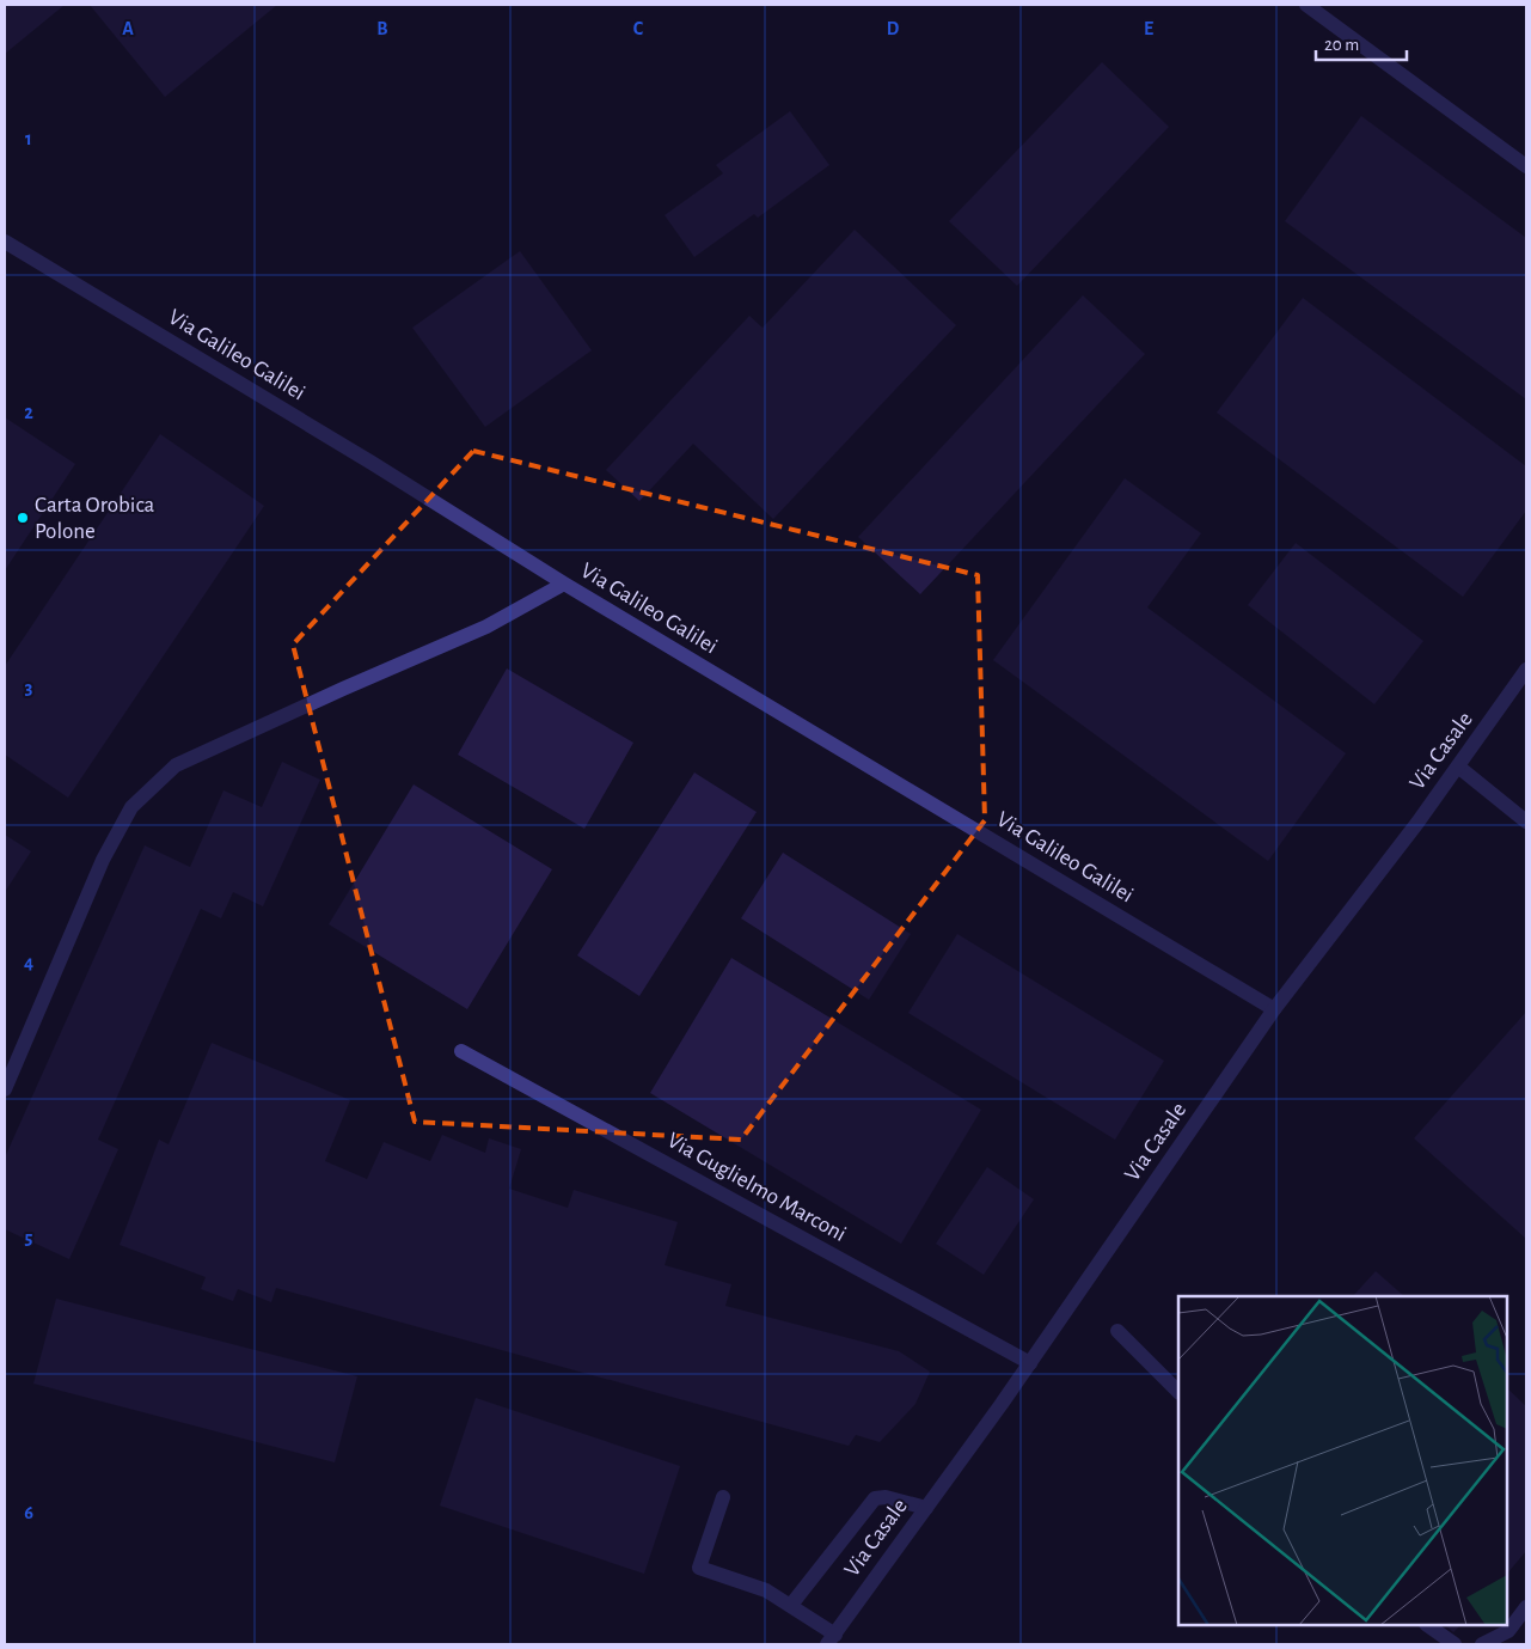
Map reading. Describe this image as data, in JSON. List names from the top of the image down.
{
  "streets": {
    "street": ["Via Galileo Galilei", "Via Casale", "Via Guglielmo Marconi"]
  },
  "crossings": [
    ["Via Galileo Galilei", "Via Casale"],
    ["Via Casale", "Via Guglielmo Marconi"]
  ],
  "places": ["Carta Orobica Polone"],
  "scale_bar": "20 m",
  "grid": {
    "columns": [
      "A",
      "B",
      "C",
      "D",
      "E"
    ],
    "rows": [
      "1",
      "2",
      "3",
      "4",
      "5",
      "6"
    ]
  }
}
